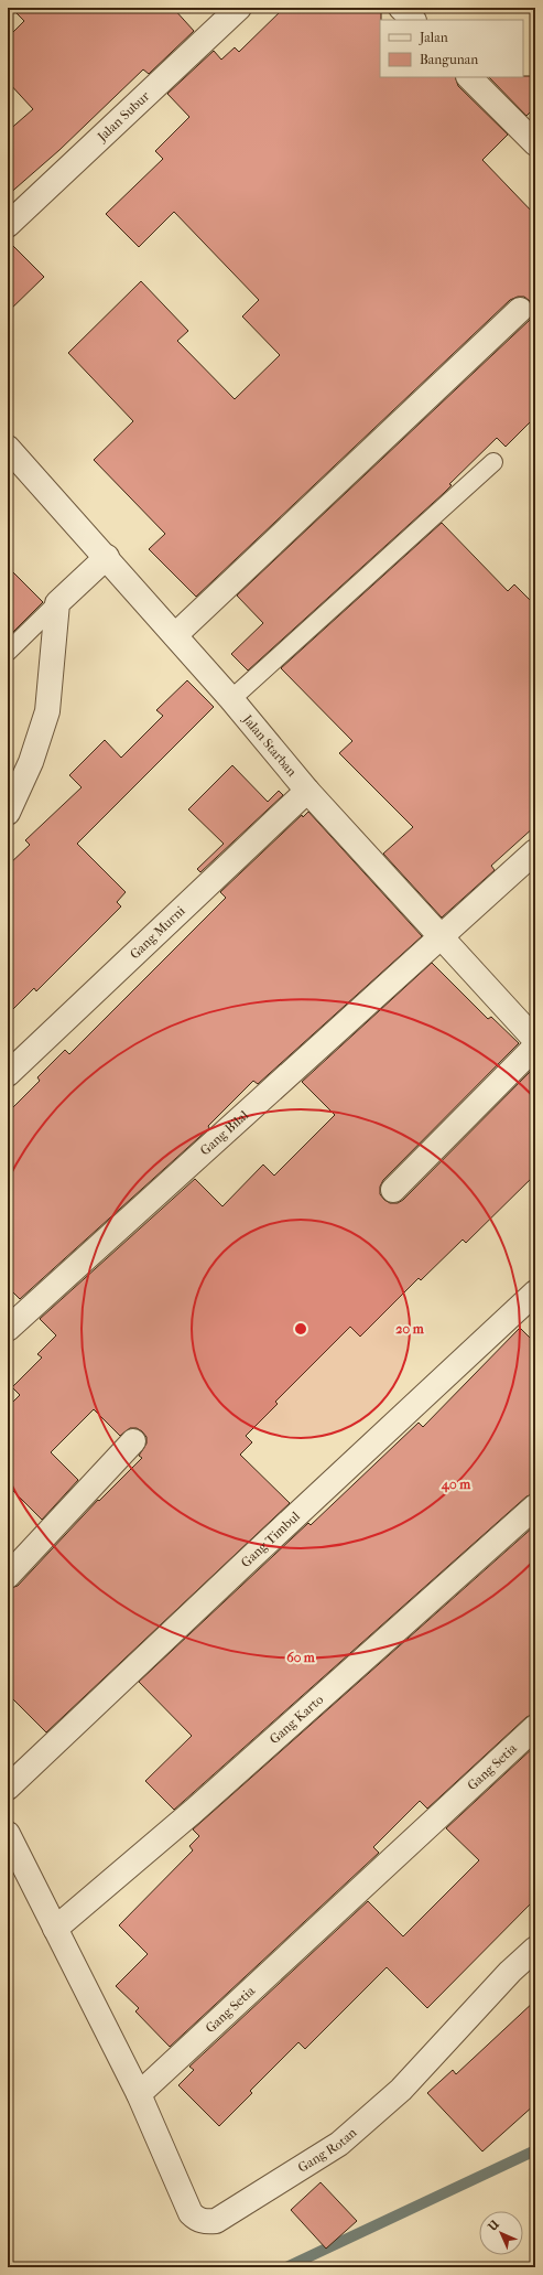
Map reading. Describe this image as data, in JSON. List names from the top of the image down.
{
  "streets": {
    "street": [
      "Jalan Subur",
      "Jalan Starban",
      "Gang Murni",
      "Gang Bilal",
      "Gang Timbul",
      "Gang Karto",
      "Gang Setia",
      "Gang Rotan"
    ]
  },
  "crossings": [
    ["Jalan Starban", "Gang Murni"],
    ["Jalan Starban", "Gang Bilal"],
    ["Gang Setia", "Gang Rotan"]
  ],
  "legend": ["Jalan", "Bangunan"],
  "north": "top left",
  "rings": ["20 m", "40 m", "60 m"]
}
